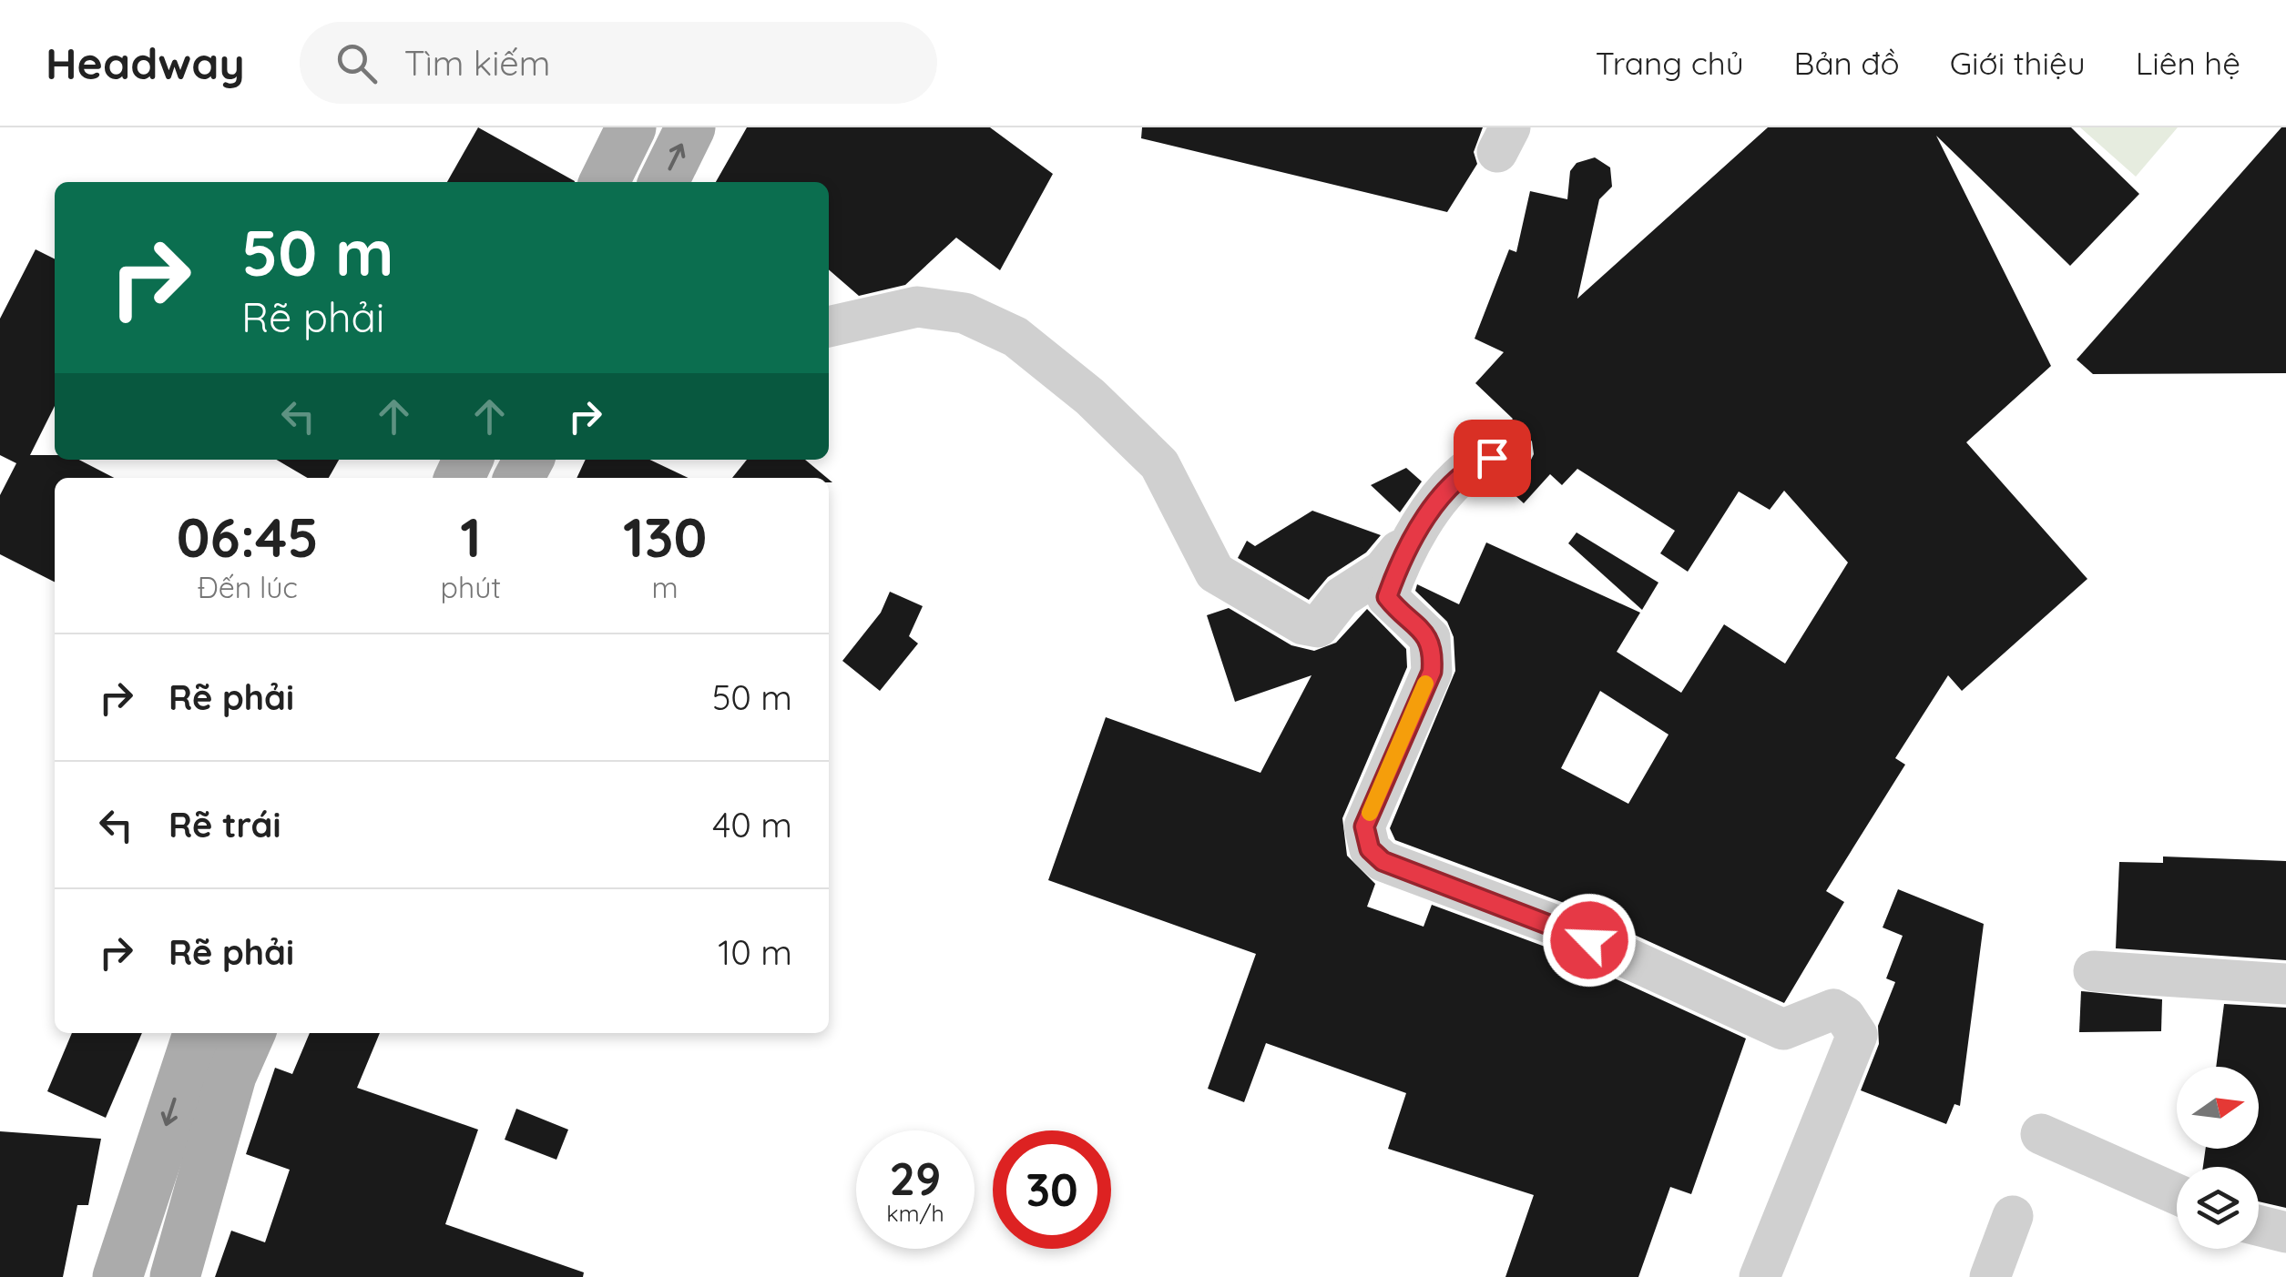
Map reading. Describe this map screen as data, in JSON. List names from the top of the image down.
{
  "north": "right",
  "page": {
    "header": "Headway",
    "search": "Tìm kiếm",
    "nav": [
      "Trang chủ",
      "Bản đồ",
      "Giới thiệu",
      "Liên hệ"
    ],
    "turn": ["50 m", "Rẽ phải"],
    "eta": [
      "06:45",
      "Đến lúc",
      "1",
      "phút",
      "130",
      "m"
    ],
    "list": [
      {
        "name": "Rẽ phải",
        "value": "50 m"
      },
      {
        "name": "Rẽ trái",
        "value": "40 m"
      },
      {
        "name": "Rẽ phải",
        "value": "10 m"
      }
    ],
    "speed": "29 km/h",
    "limit": "30"
  }
}
